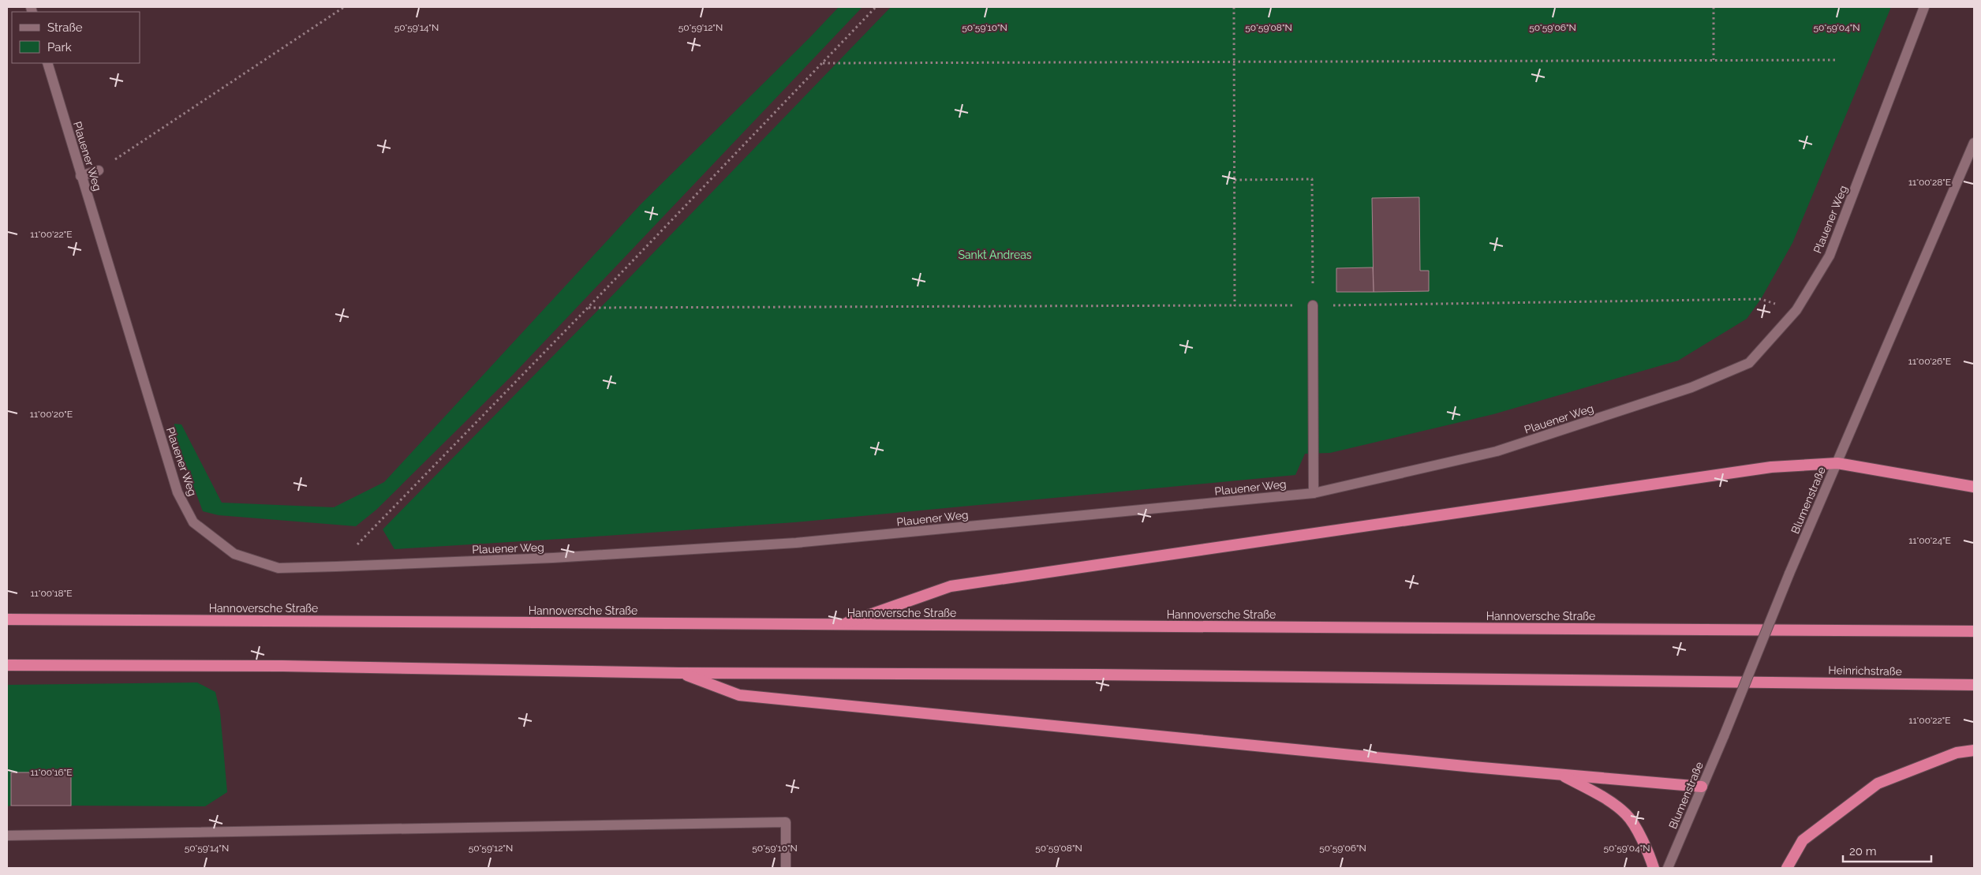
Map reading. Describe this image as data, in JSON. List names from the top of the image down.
{
  "streets": {
    "highway": ["Hannoversche Straße", "Heinrichstraße"],
    "street": ["Plauener Weg", "Blumenstraße"]
  },
  "parks": ["Sankt Andreas"],
  "legend": ["Straße", "Park"],
  "scale_bar": "20 m",
  "coordinates": [
    "50°59'14\"N",
    "50°59'12\"N",
    "50°59'10\"N",
    "50°59'08\"N",
    "50°59'06\"N",
    "50°59'04\"N",
    "11°00'28\"E",
    "11°00'22\"E",
    "11°00'26\"E",
    "11°00'20\"E",
    "11°00'24\"E",
    "11°00'18\"E",
    "11°00'16\"E"
  ]
}
